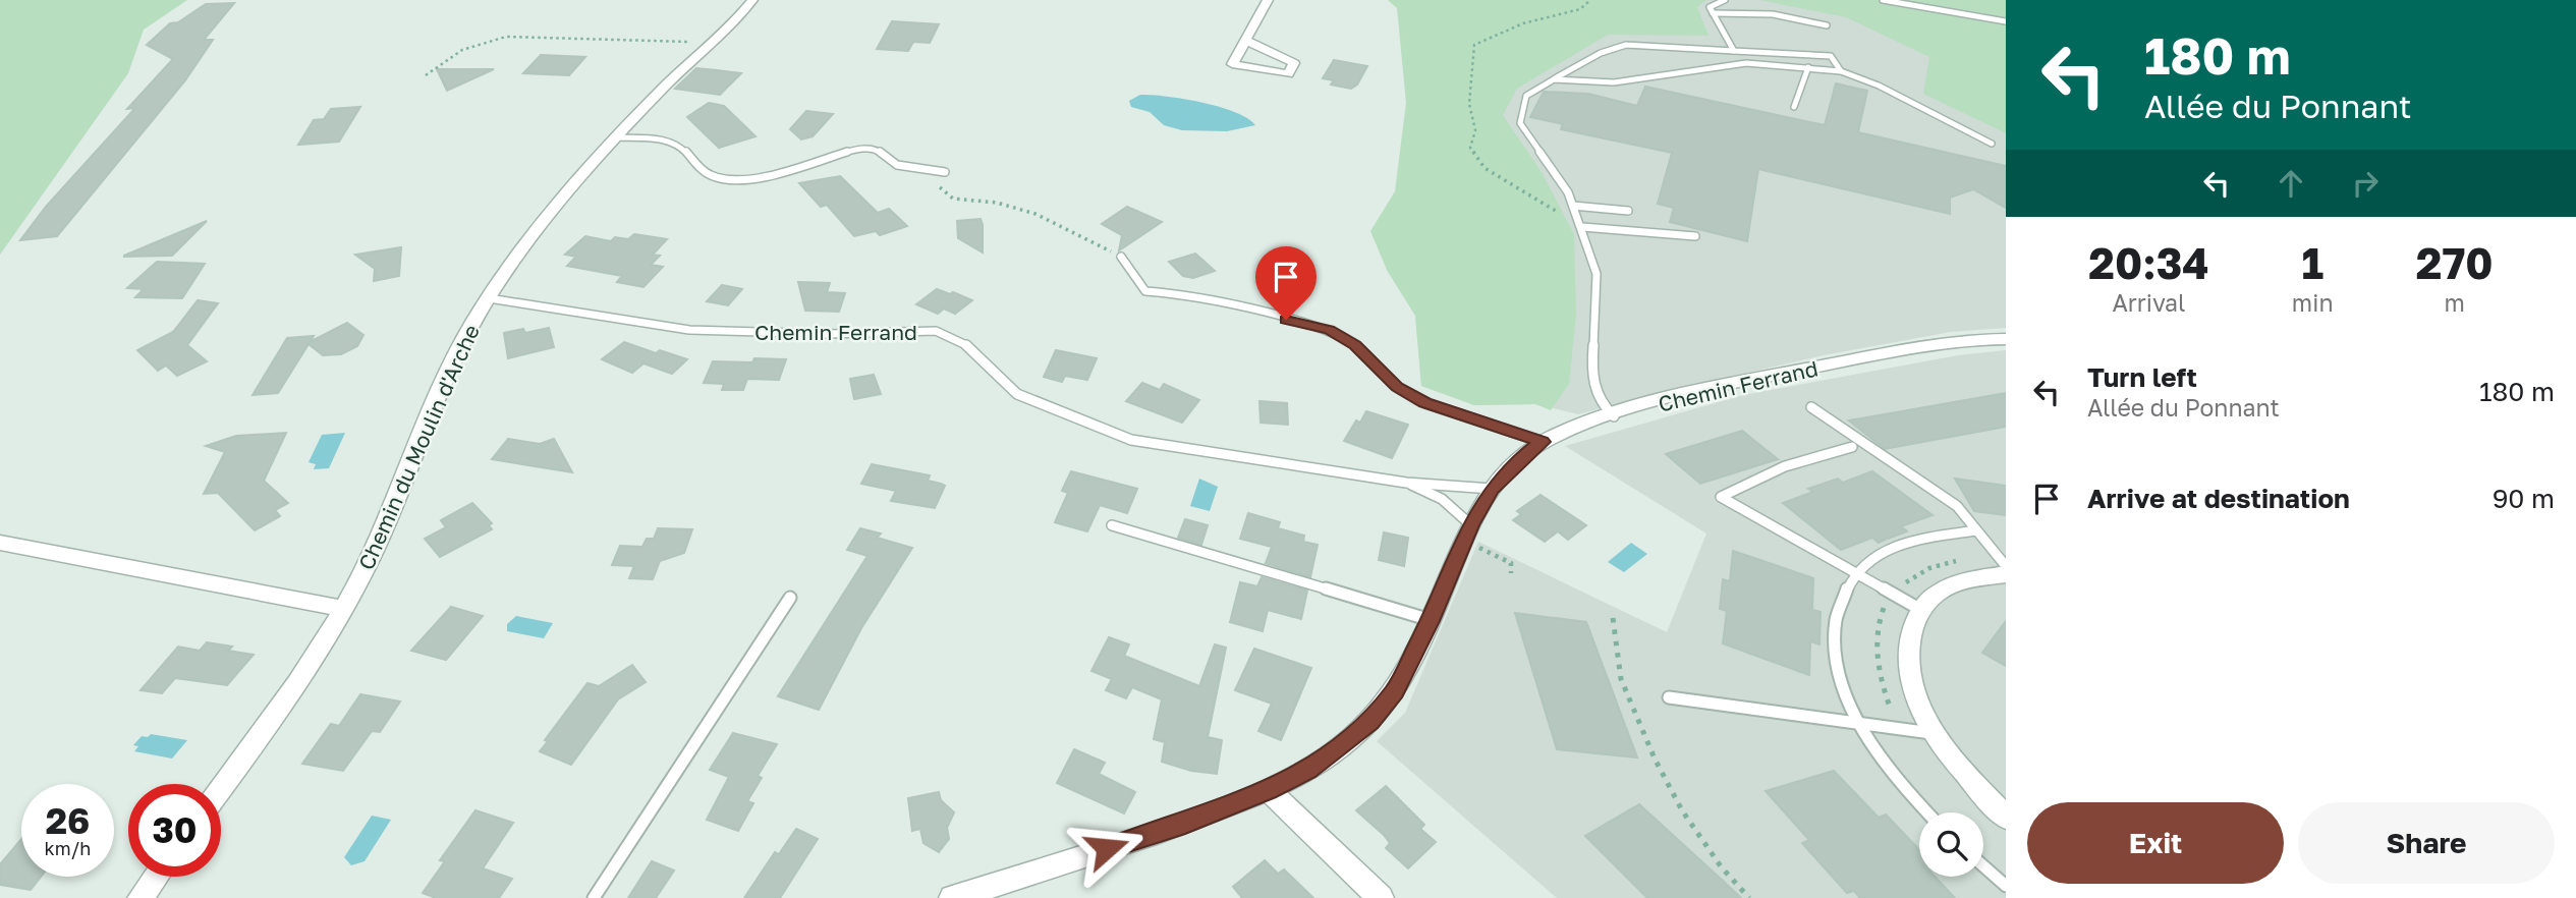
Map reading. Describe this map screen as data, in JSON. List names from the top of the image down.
{
  "streets": {
    "street": ["Chemin Ferrand", "Chemin du Moulin d'Arche"]
  },
  "crossings": [
    ["Chemin Ferrand", "Chemin du Moulin d'Arche"]
  ],
  "page": {
    "turn": ["180 m", "Allée du Ponnant"],
    "eta": [
      "20:34",
      "Arrival",
      "1",
      "min",
      "270",
      "m"
    ],
    "list": [
      {
        "name": "Turn left",
        "note": "Allée du Ponnant",
        "value": "180 m"
      },
      {
        "name": "Arrive at destination",
        "value": "90 m"
      }
    ],
    "speed": "26 km/h",
    "limit": "30",
    "buttons": ["Exit", "Share"]
  }
}
